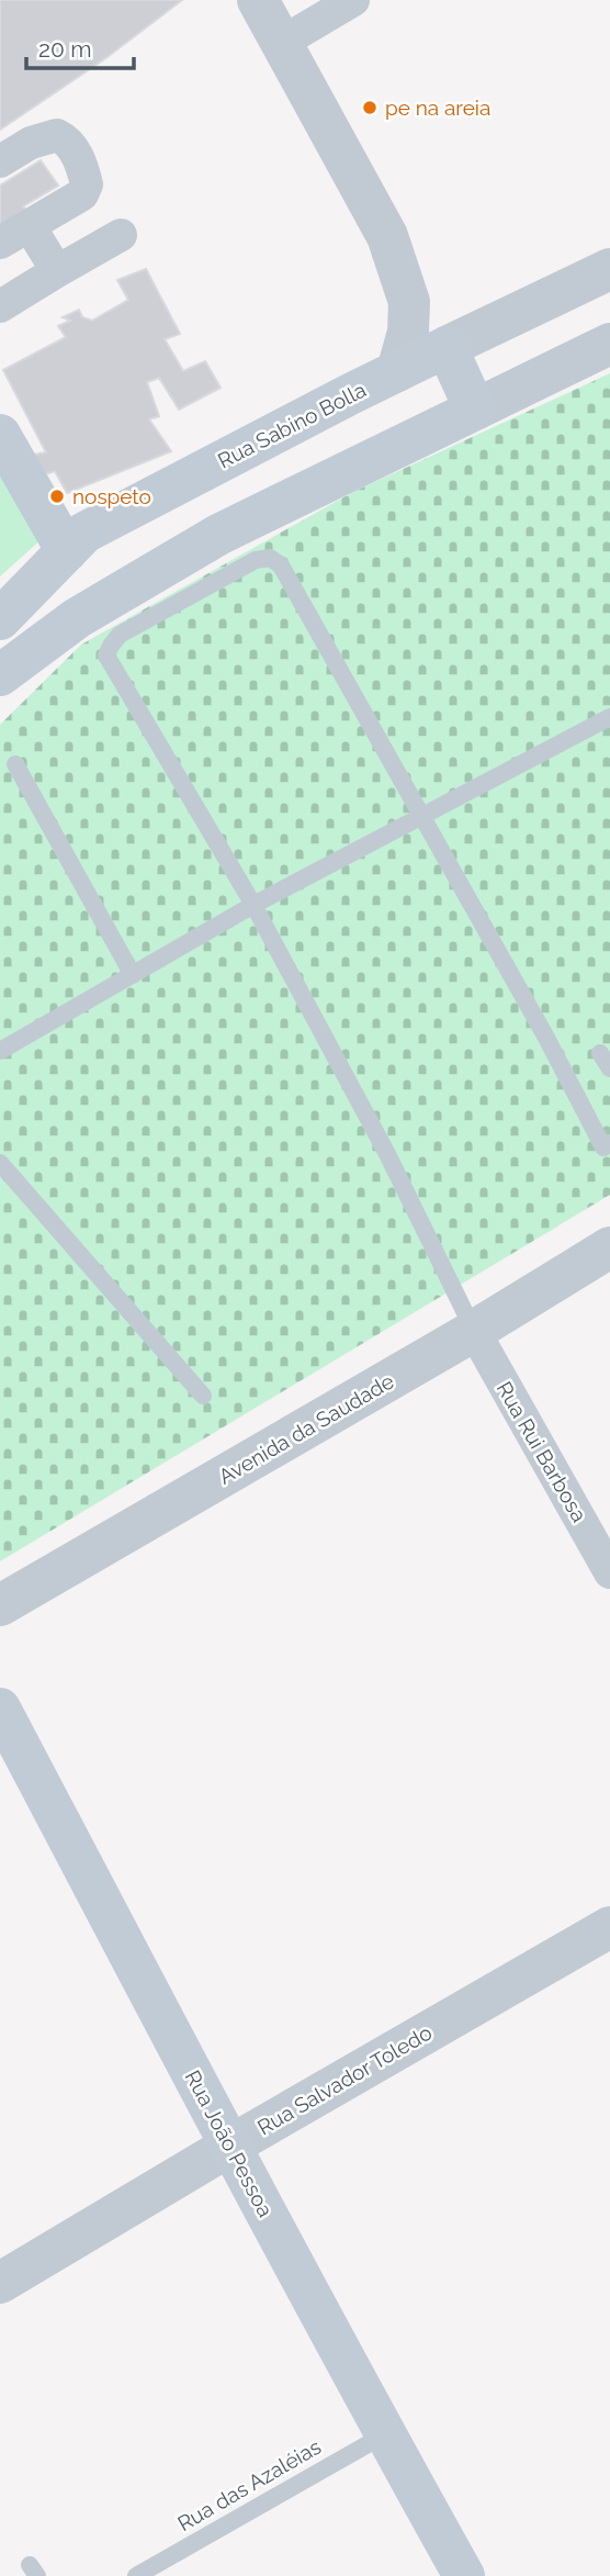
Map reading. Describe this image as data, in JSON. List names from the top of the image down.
{
  "streets": {
    "main road": ["Rua Sabino Bolla", "Rua João Pessoa"],
    "street": ["Avenida da Saudade", "Rua Rui Barbosa", "Rua Salvador Toledo"],
    "lane": ["Rua das Azaléias"]
  },
  "crossings": [
    ["Avenida da Saudade", "Rua Rui Barbosa"],
    ["Rua Salvador Toledo", "Rua João Pessoa"],
    ["Rua João Pessoa", "Rua das Azaléias"]
  ],
  "places": ["pe na areia", "nospeto"],
  "scale_bar": "20 m"
}
